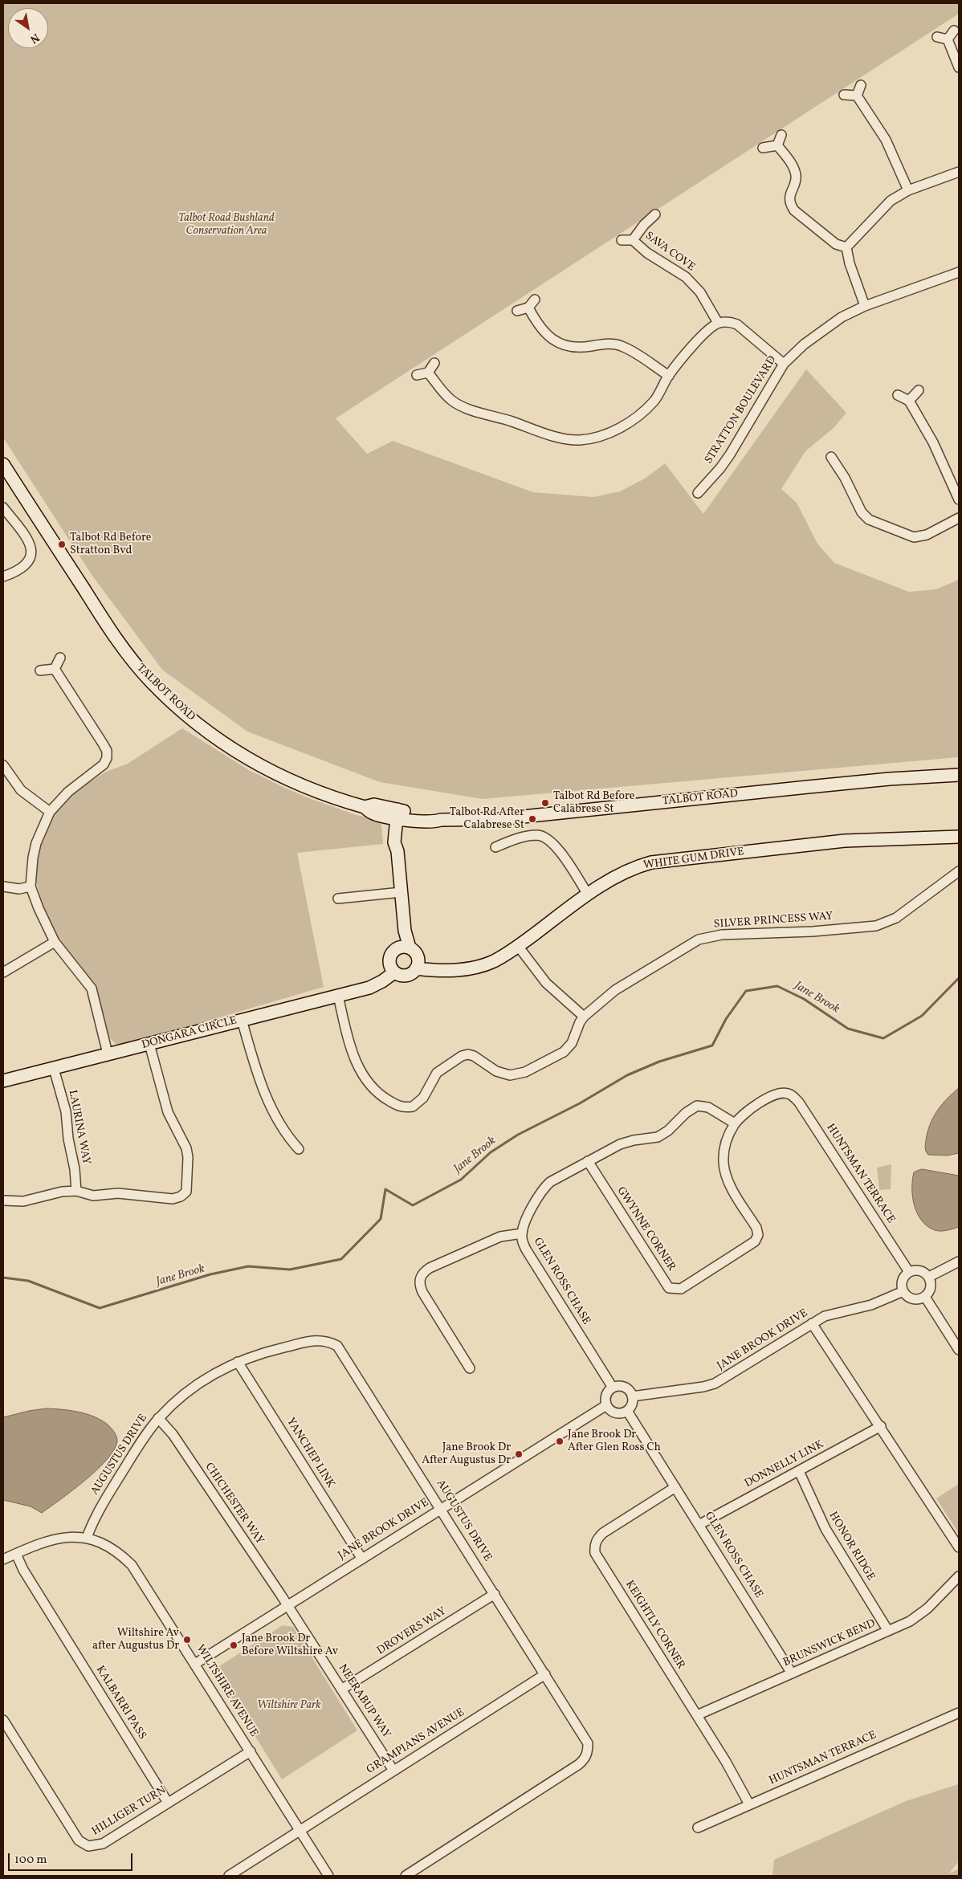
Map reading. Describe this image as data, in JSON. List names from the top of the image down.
{
  "streets": {
    "street": [
      "SAVA COVE",
      "STRATTON BOULEVARD",
      "TALBOT ROAD",
      "WHITE GUM DRIVE",
      "SILVER PRINCESS WAY",
      "DONGARA CIRCLE",
      "LAURINA WAY",
      "HUNTSMAN TERRACE",
      "GWYNNE CORNER",
      "GLEN ROSS CHASE",
      "JANE BROOK DRIVE",
      "YANCHEP LINK",
      "AUGUSTUS DRIVE",
      "DONNELLY LINK",
      "CHICHESTER WAY",
      "HONOR RIDGE",
      "KEIGHTLY CORNER",
      "DROVERS WAY",
      "BRUNSWICK BEND",
      "WILTSHIRE AVENUE",
      "NEERABUP WAY",
      "KALBARRI PASS",
      "GRAMPIANS AVENUE",
      "HILLIGER TURN"
    ]
  },
  "crossings": [
    ["WHITE GUM DRIVE", "DONGARA CIRCLE"],
    ["SILVER PRINCESS WAY", "DONGARA CIRCLE"],
    ["DONGARA CIRCLE", "LAURINA WAY"],
    ["HUNTSMAN TERRACE", "GWYNNE CORNER"],
    ["HUNTSMAN TERRACE", "JANE BROOK DRIVE"],
    ["HUNTSMAN TERRACE", "KEIGHTLY CORNER"],
    ["GWYNNE CORNER", "GLEN ROSS CHASE"],
    ["GLEN ROSS CHASE", "JANE BROOK DRIVE"],
    ["GLEN ROSS CHASE", "DONNELLY LINK"],
    ["GLEN ROSS CHASE", "KEIGHTLY CORNER"],
    ["GLEN ROSS CHASE", "BRUNSWICK BEND"],
    ["JANE BROOK DRIVE", "YANCHEP LINK"],
    ["JANE BROOK DRIVE", "AUGUSTUS DRIVE"],
    ["JANE BROOK DRIVE", "CHICHESTER WAY"],
    ["JANE BROOK DRIVE", "WILTSHIRE AVENUE"],
    ["JANE BROOK DRIVE", "NEERABUP WAY"],
    ["YANCHEP LINK", "AUGUSTUS DRIVE"],
    ["AUGUSTUS DRIVE", "CHICHESTER WAY"],
    ["AUGUSTUS DRIVE", "DROVERS WAY"],
    ["AUGUSTUS DRIVE", "WILTSHIRE AVENUE"],
    ["AUGUSTUS DRIVE", "GRAMPIANS AVENUE"],
    ["DONNELLY LINK", "HONOR RIDGE"],
    ["CHICHESTER WAY", "NEERABUP WAY"],
    ["HONOR RIDGE", "BRUNSWICK BEND"],
    ["KEIGHTLY CORNER", "BRUNSWICK BEND"],
    ["DROVERS WAY", "NEERABUP WAY"],
    ["WILTSHIRE AVENUE", "GRAMPIANS AVENUE"],
    ["WILTSHIRE AVENUE", "HILLIGER TURN"],
    ["NEERABUP WAY", "GRAMPIANS AVENUE"],
    ["KALBARRI PASS", "HILLIGER TURN"]
  ],
  "water": ["Jane Brook"],
  "parks": ["Talbot Road Bushland Conservation Area", "Wiltshire Park"],
  "places": [
    "Talbot Rd Before Stratton Bvd",
    "Talbot Rd Before Calabrese St",
    "Talbot Rd After Calabrese St",
    "Jane Brook Dr After Glen Ross Ch",
    "Jane Brook Dr After Augustus Dr",
    "Wiltshire Av after Augustus Dr",
    "Jane Brook Dr Before Wiltshire Av"
  ],
  "scale_bar": "100 m",
  "north": "bottom right"
}
